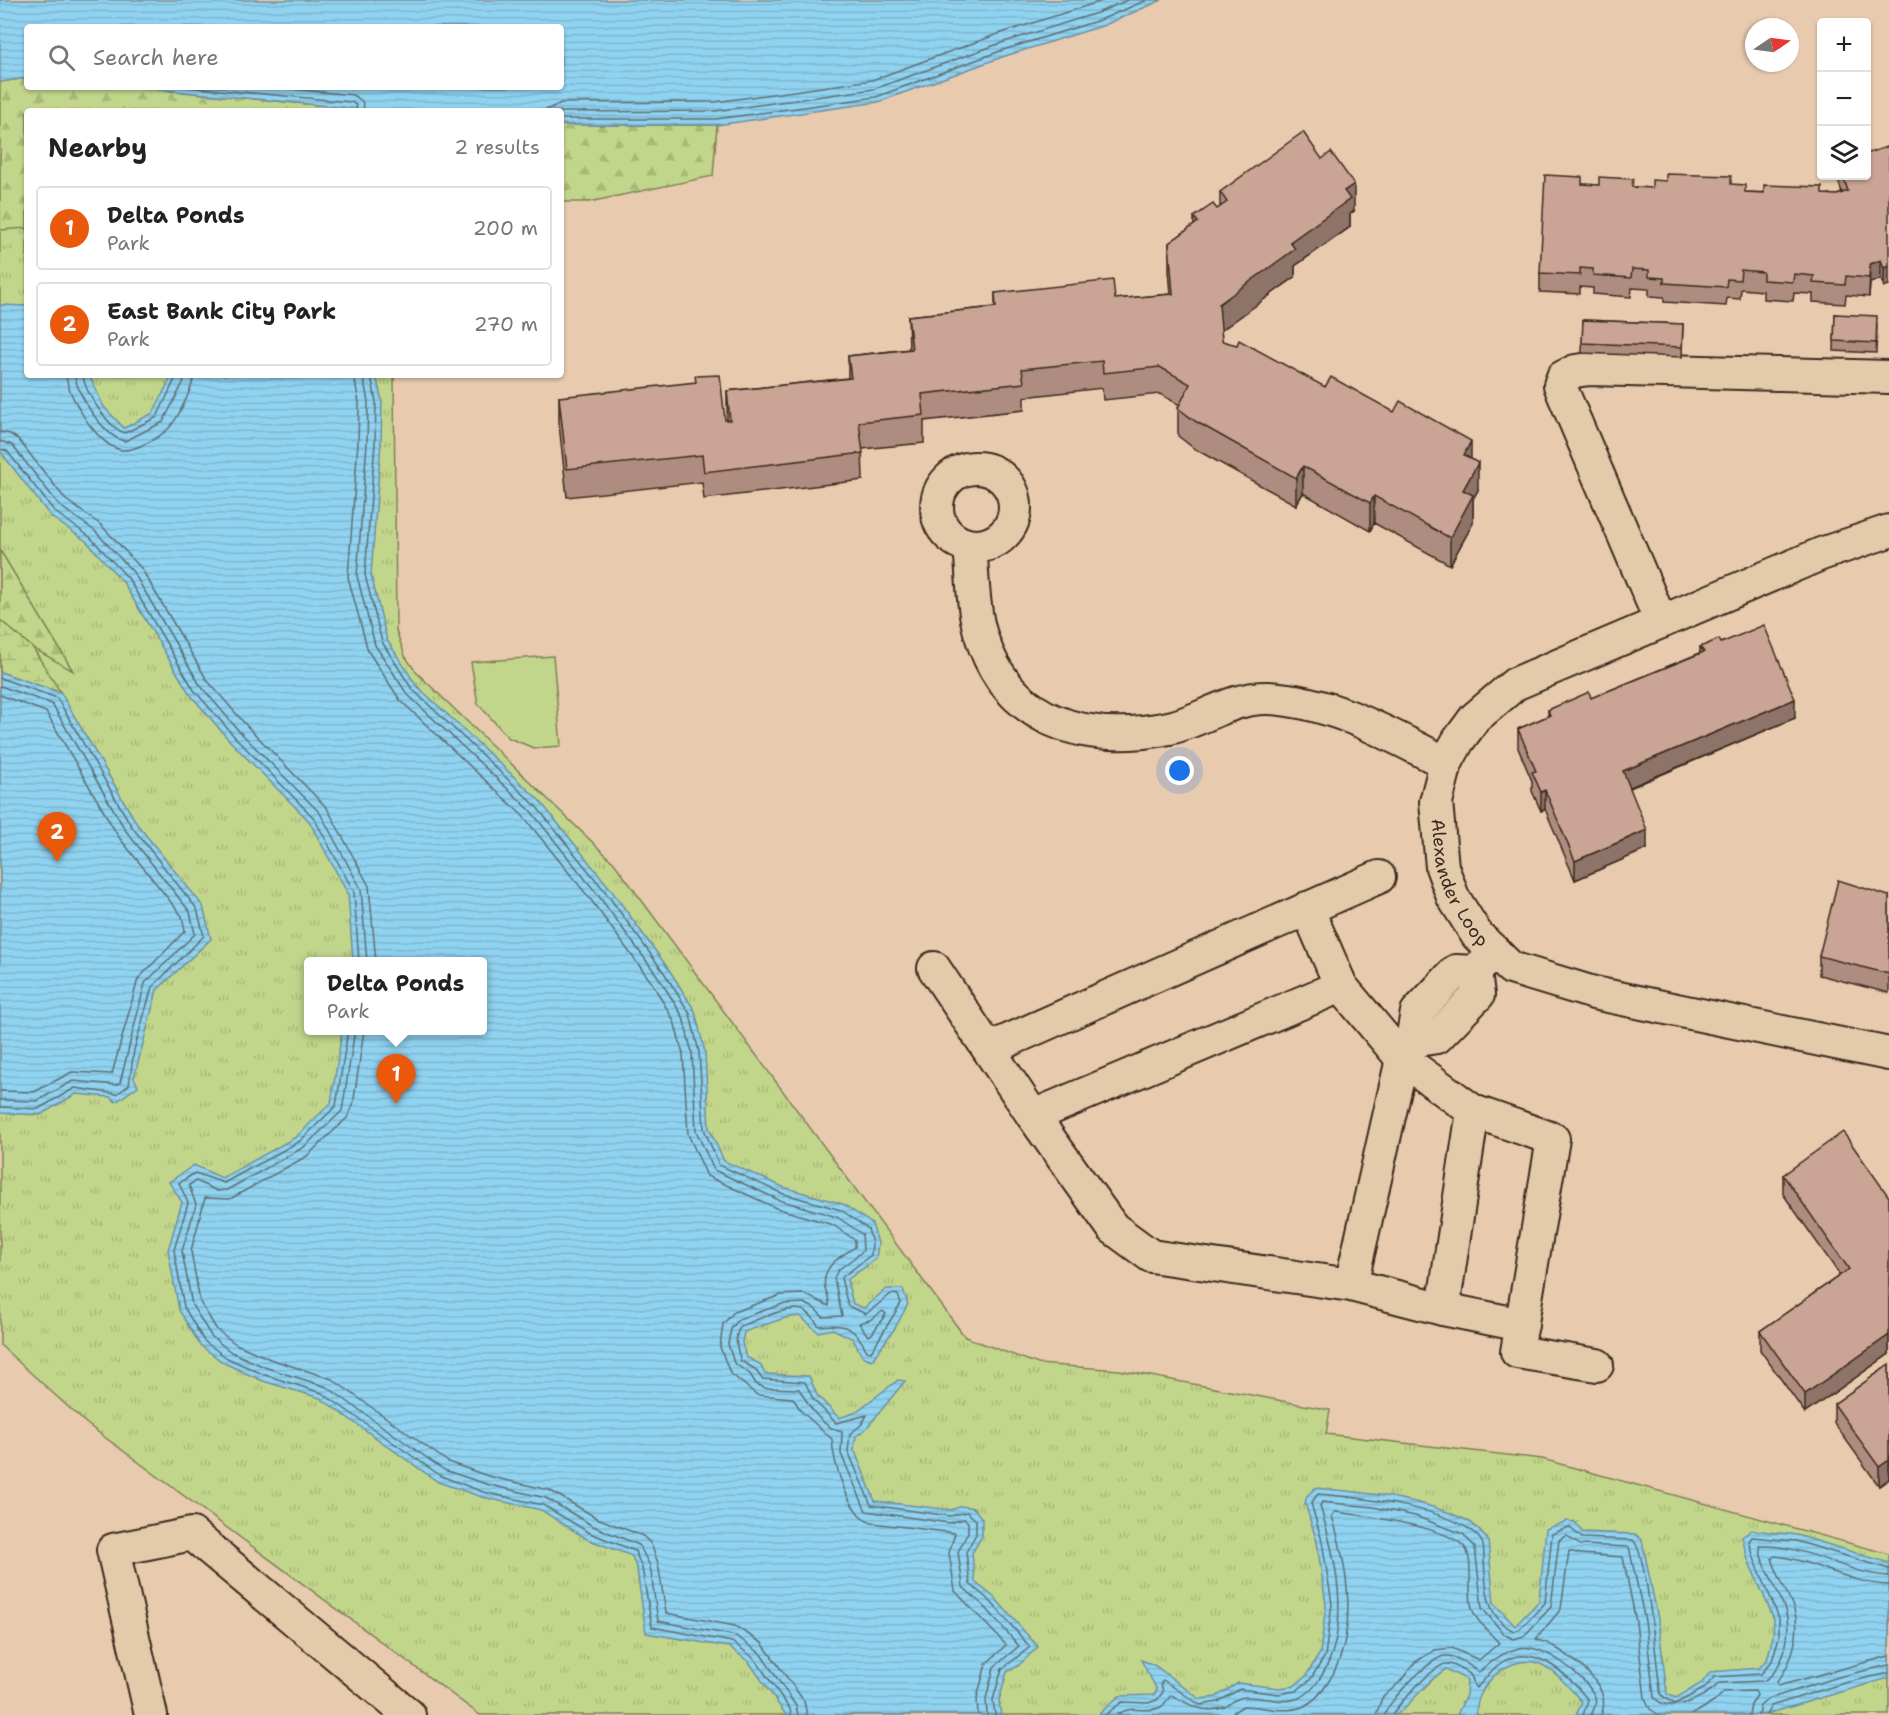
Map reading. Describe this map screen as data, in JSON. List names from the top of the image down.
{
  "streets": {
    "street": ["Alexander Loop"]
  },
  "north": "right",
  "page": {
    "map_buttons": ["+", "−"],
    "search": "Search here",
    "heading": ["Nearby", "2 results"],
    "list": [
      {
        "mark": "1",
        "name": "Delta Ponds",
        "note": "Park",
        "value": "200 m"
      },
      {
        "mark": "2",
        "name": "East Bank City Park",
        "note": "Park",
        "value": "270 m"
      }
    ],
    "pins": ["2", "1"],
    "popup": ["Delta Ponds", "Park"]
  }
}
